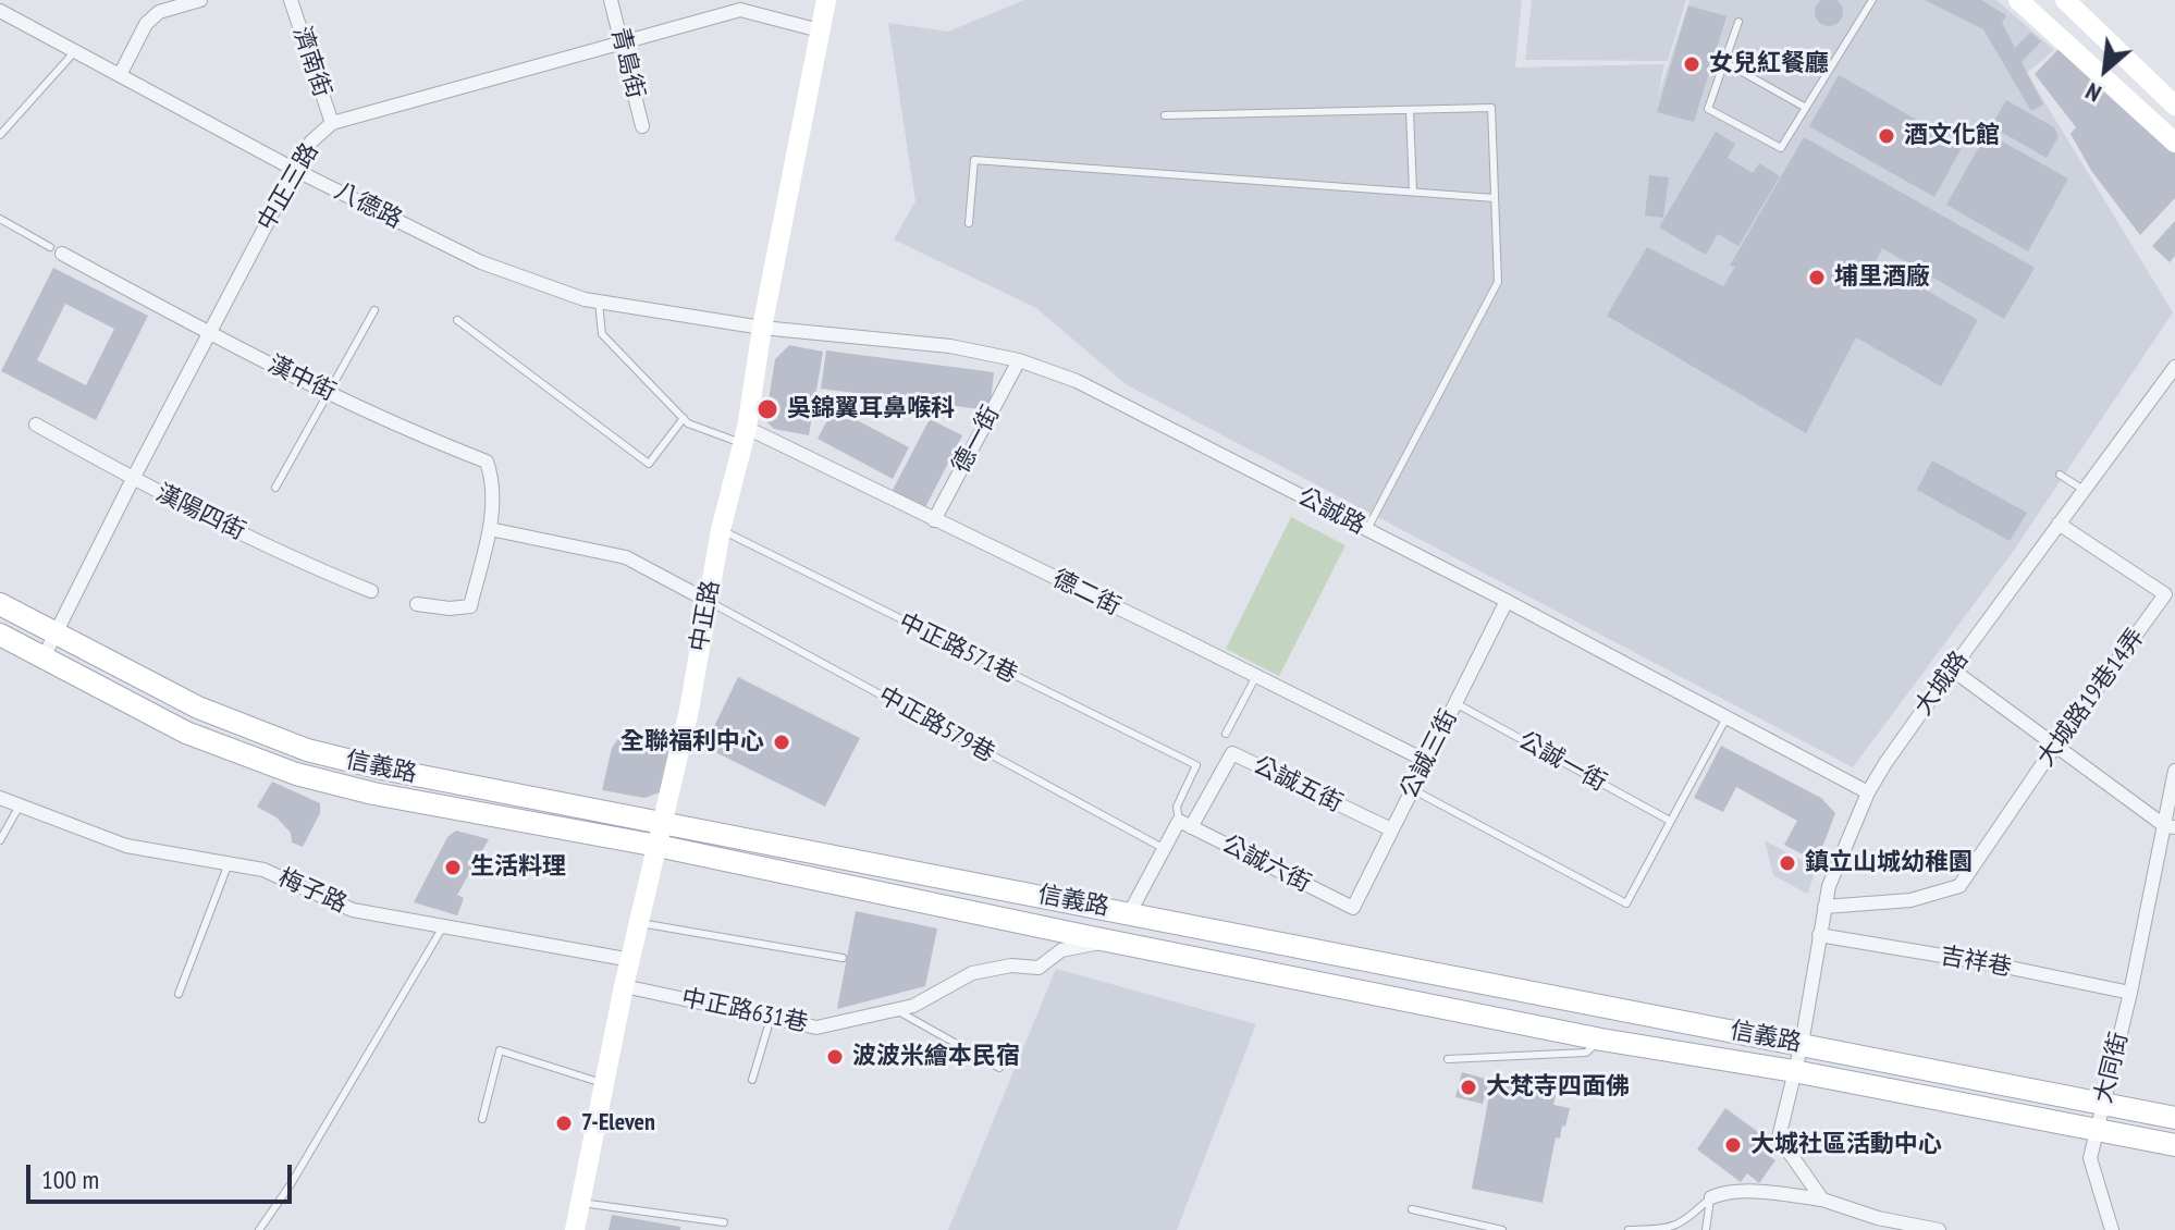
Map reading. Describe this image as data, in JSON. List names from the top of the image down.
{
  "streets": {
    "main road": ["信義路"],
    "street": [
      "濟南街",
      "青島街",
      "中正三路",
      "八德路",
      "漢中街",
      "德一街",
      "公誠路",
      "漢陽四街",
      "德二街",
      "中正路",
      "大城路",
      "大城路19巷14弄",
      "公誠三街",
      "公誠五街",
      "公誠六街",
      "梅子路",
      "吉祥巷",
      "中正路631巷",
      "大同街"
    ],
    "lane": ["中正路571巷", "中正路579巷", "公誠一街"]
  },
  "crossings": [
    ["濟南街", "中正三路"],
    ["青島街", "中正三路"],
    ["中正三路", "八德路"],
    ["中正三路", "漢中街"],
    ["中正三路", "漢陽四街"],
    ["中正三路", "中正路"],
    ["中正三路", "信義路"],
    ["八德路", "公誠路"],
    ["八德路", "中正路"],
    ["德一街", "公誠路"],
    ["德一街", "德二街"],
    ["公誠路", "中正路"],
    ["公誠路", "大城路"],
    ["公誠路", "公誠三街"],
    ["德二街", "中正路"],
    ["德二街", "公誠三街"],
    ["中正路", "中正路571巷"],
    ["中正路", "中正路579巷"],
    ["中正路", "信義路"],
    ["中正路", "梅子路"],
    ["中正路", "中正路631巷"],
    ["中正路571巷", "公誠五街"],
    ["中正路571巷", "公誠六街"],
    ["大城路", "大城路19巷14弄"],
    ["大城路", "信義路"],
    ["大城路", "吉祥巷"],
    ["公誠三街", "公誠一街"],
    ["公誠三街", "公誠五街"],
    ["公誠三街", "公誠六街"],
    ["信義路", "中正路631巷"],
    ["信義路", "大同街"],
    ["公誠五街", "公誠六街"],
    ["吉祥巷", "大同街"]
  ],
  "places": [
    "女兒紅餐廳",
    "酒文化館",
    "埔里酒廠",
    "吳錦翼耳鼻喉科",
    "全聯福利中心",
    "鎮立山城幼稚園",
    "生活料理",
    "波波米繪本民宿",
    "大梵寺四面佛",
    "7-Eleven",
    "大城社區活動中心"
  ],
  "scale_bar": "100 m",
  "north": "bottom left"
}
